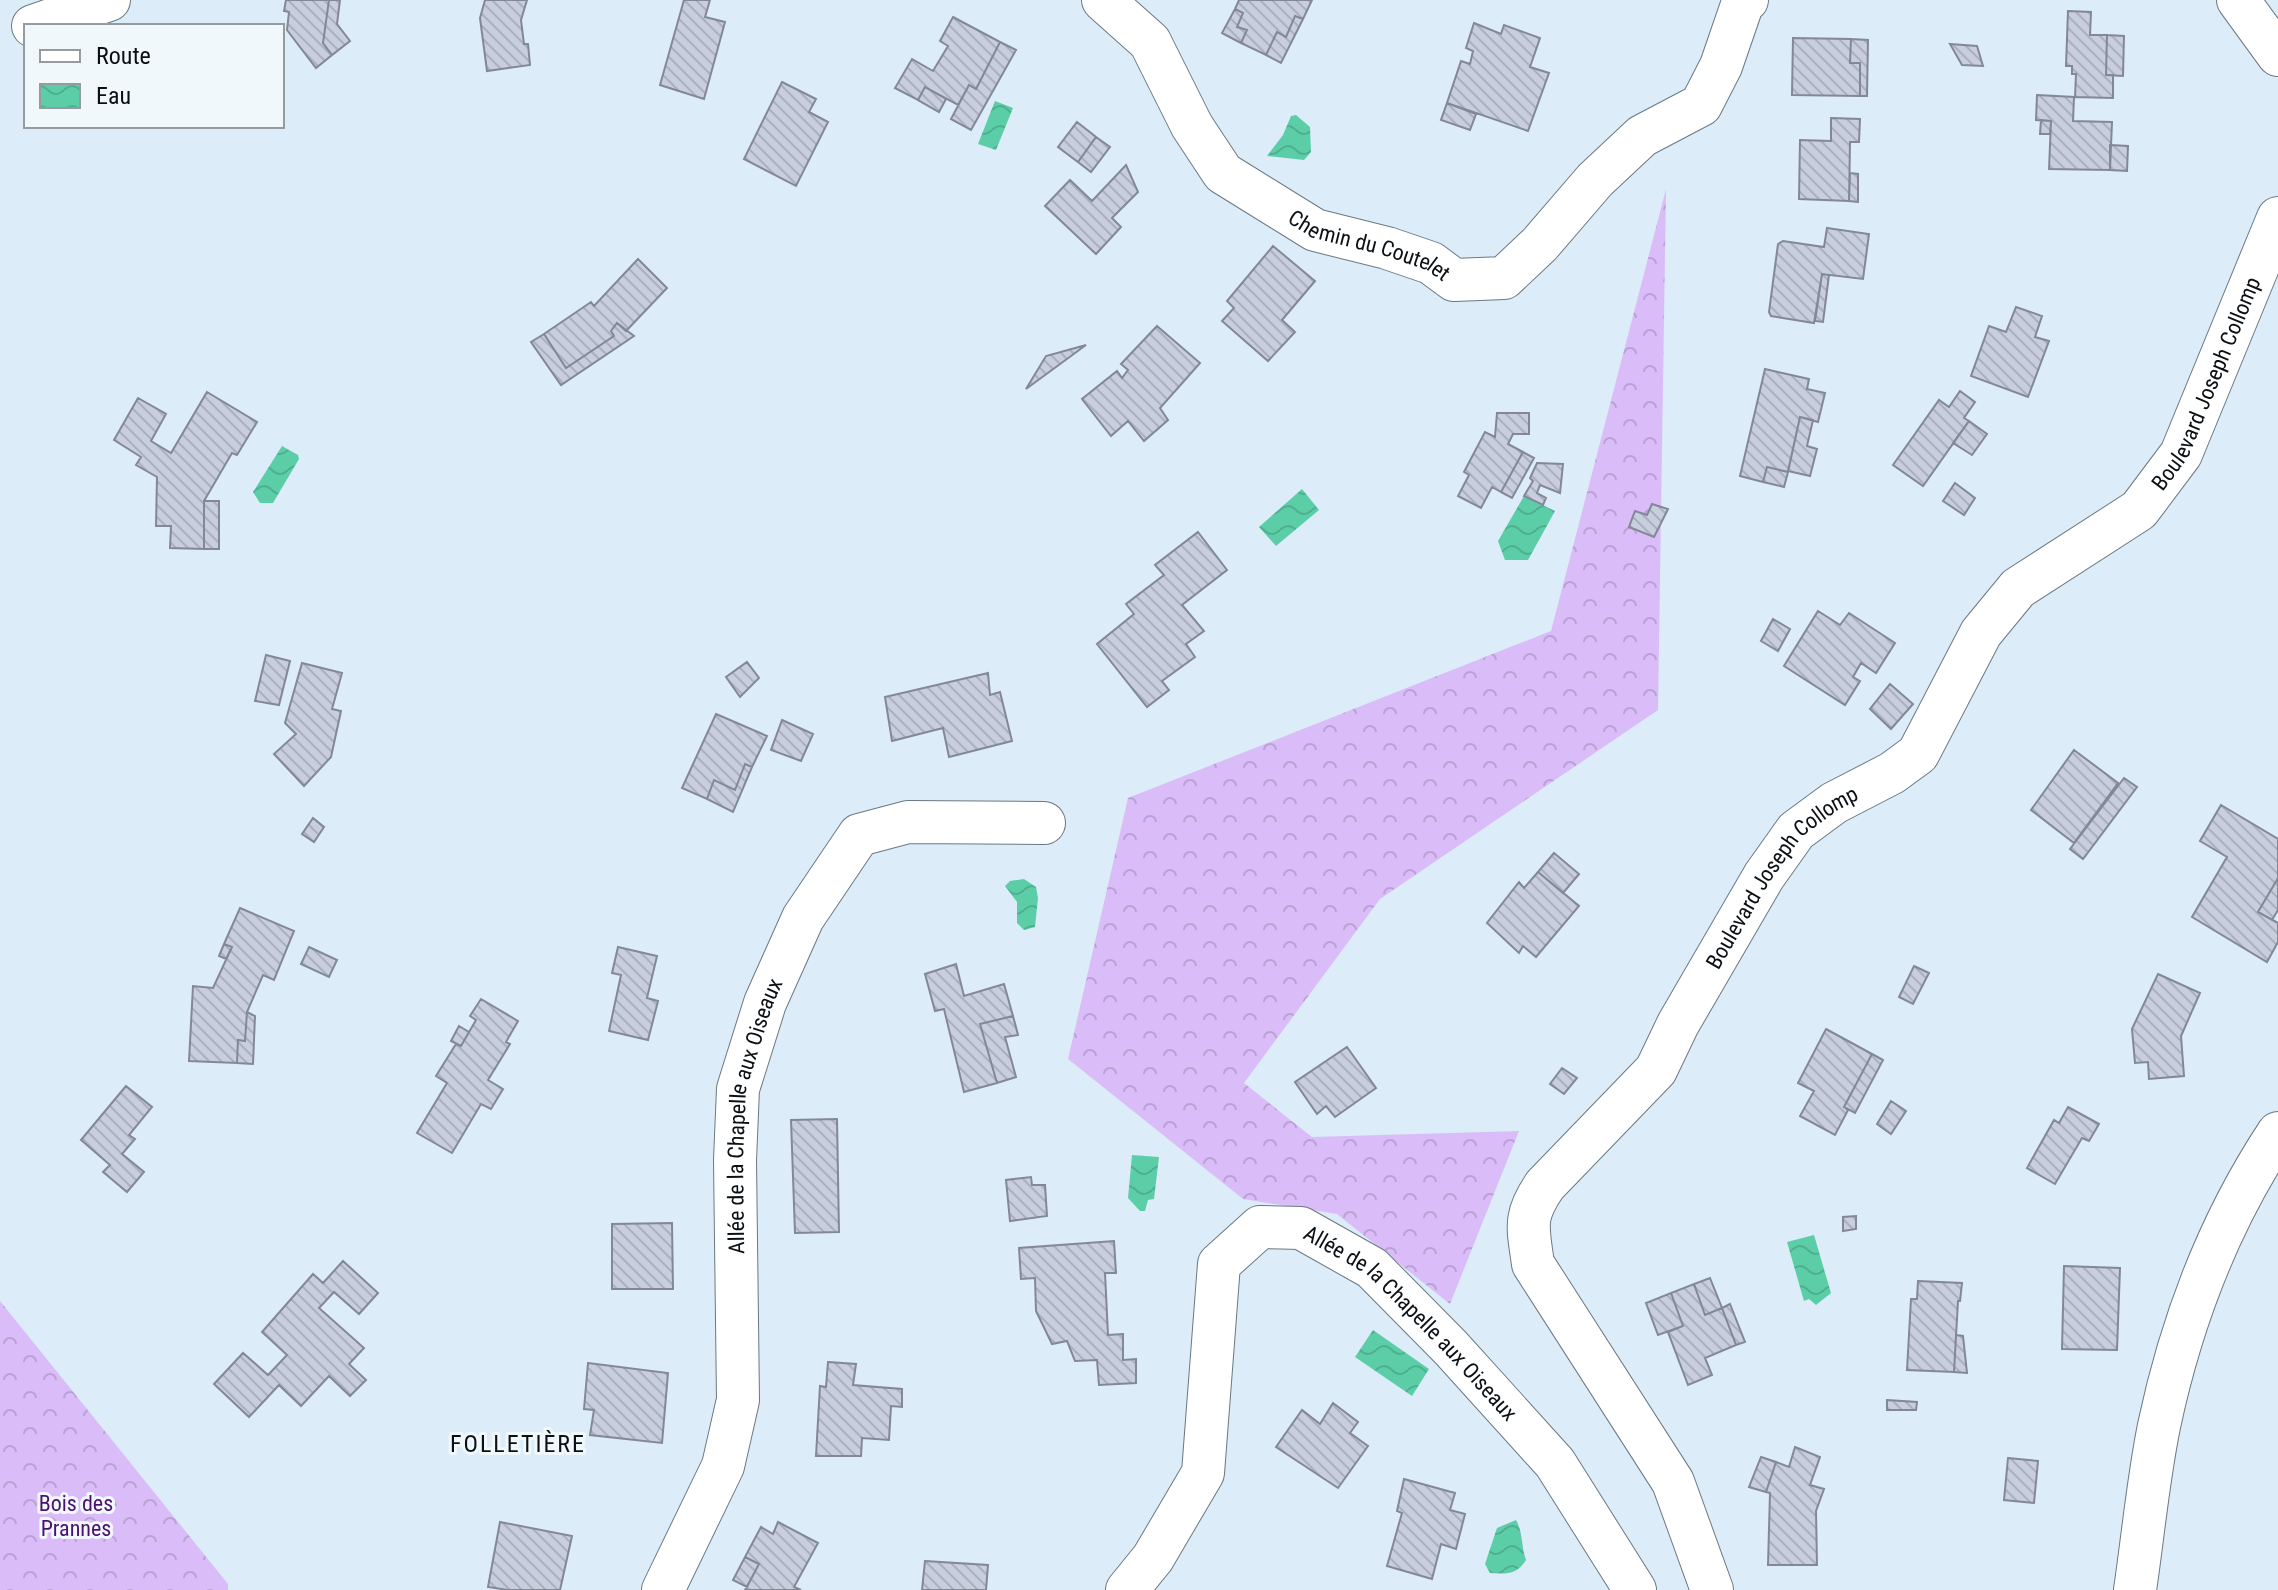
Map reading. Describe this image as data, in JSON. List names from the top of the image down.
{
  "streets": {
    "street": ["Chemin du Coutelet", "Boulevard Joseph Collomp", "Allée de la Chapelle aux Oiseaux"]
  },
  "districts": ["FOLLETIÈRE"],
  "parks": ["Bois des Prannes"],
  "legend": ["Route", "Eau"]
}
